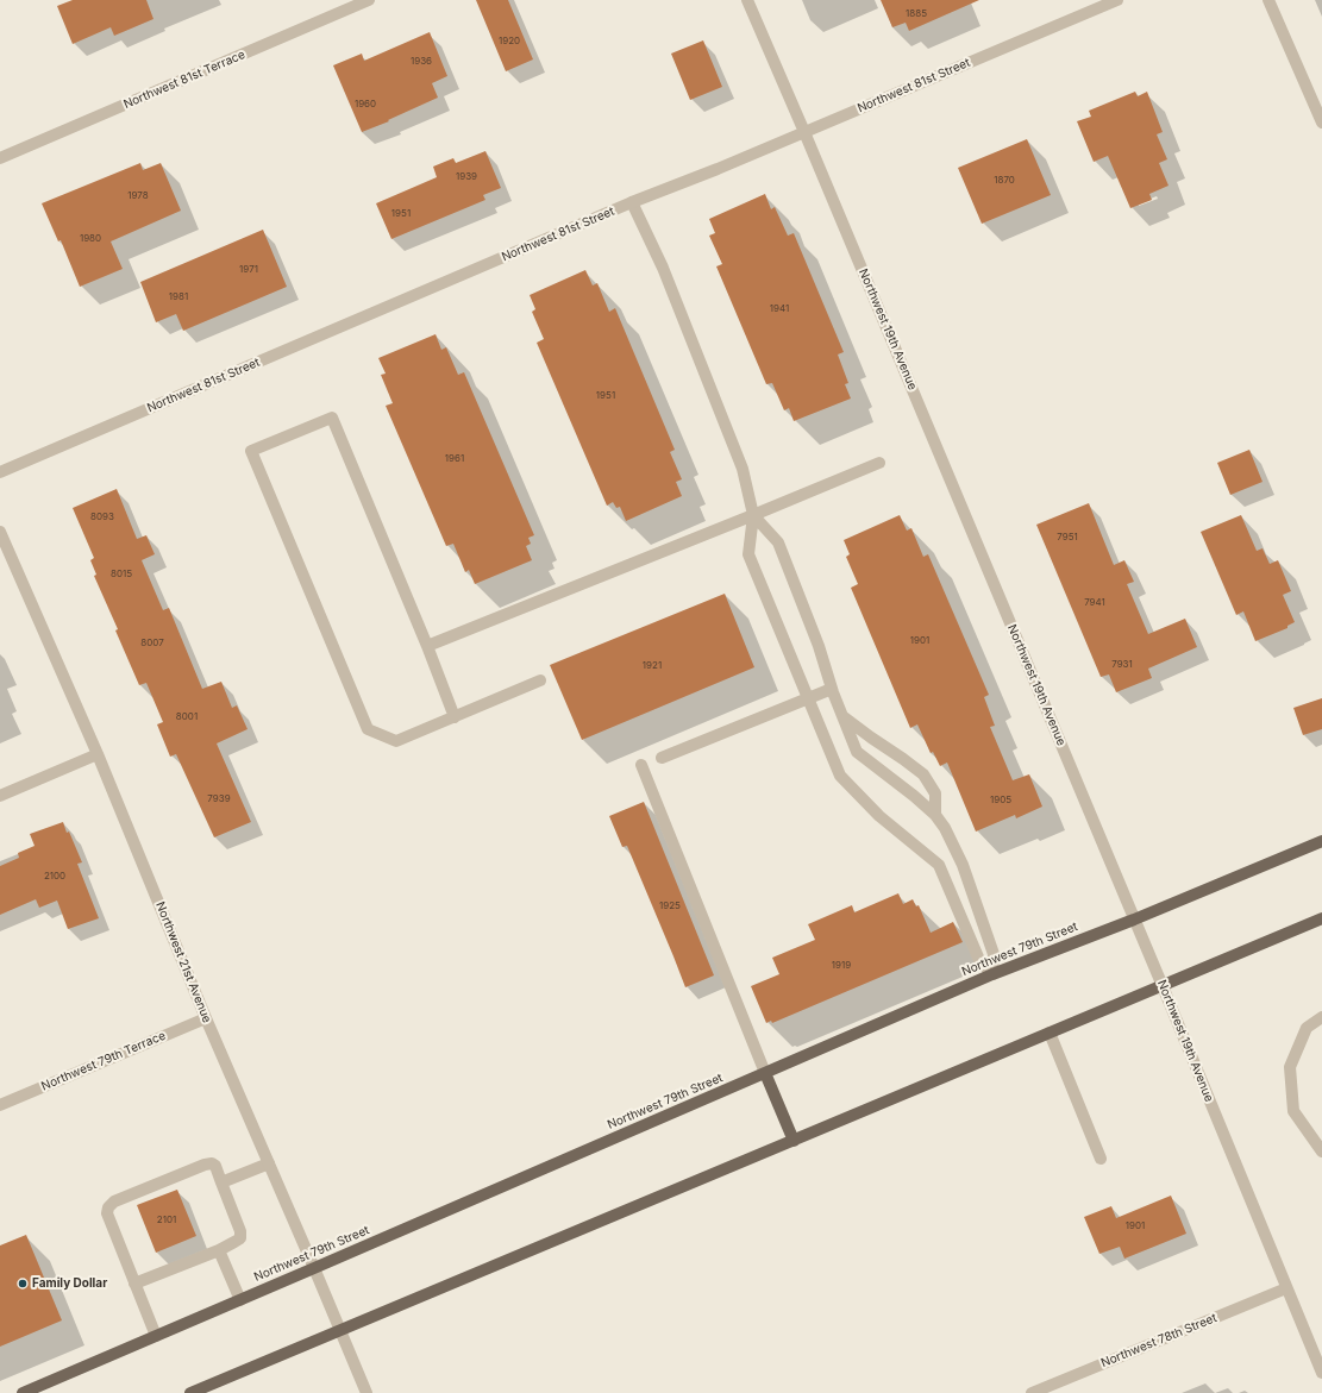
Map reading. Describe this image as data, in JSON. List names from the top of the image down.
{
  "streets": {
    "main road": ["Northwest 79th Street"],
    "street": [
      "Northwest 81st Terrace",
      "Northwest 81st Street",
      "Northwest 19th Avenue",
      "Northwest 21st Avenue",
      "Northwest 79th Terrace",
      "Northwest 78th Street"
    ]
  },
  "crossings": [
    ["Northwest 81st Street", "Northwest 19th Avenue"],
    ["Northwest 19th Avenue", "Northwest 79th Street"],
    ["Northwest 19th Avenue", "Northwest 78th Street"],
    ["Northwest 79th Street", "Northwest 21st Avenue"],
    ["Northwest 21st Avenue", "Northwest 79th Terrace"]
  ],
  "places": ["Family Dollar"],
  "house_numbers": [
    "1885",
    "1920",
    "1936",
    "1960",
    "1939",
    "1870",
    "1978",
    "1951",
    "1980",
    "1971",
    "1981",
    "1941",
    "1951",
    "1961",
    "8093",
    "7951",
    "8015",
    "7941",
    "1901",
    "8007",
    "7931",
    "1921",
    "8001",
    "7939",
    "1905",
    "2100",
    "1925",
    "1919",
    "2101",
    "1901"
  ]
}
